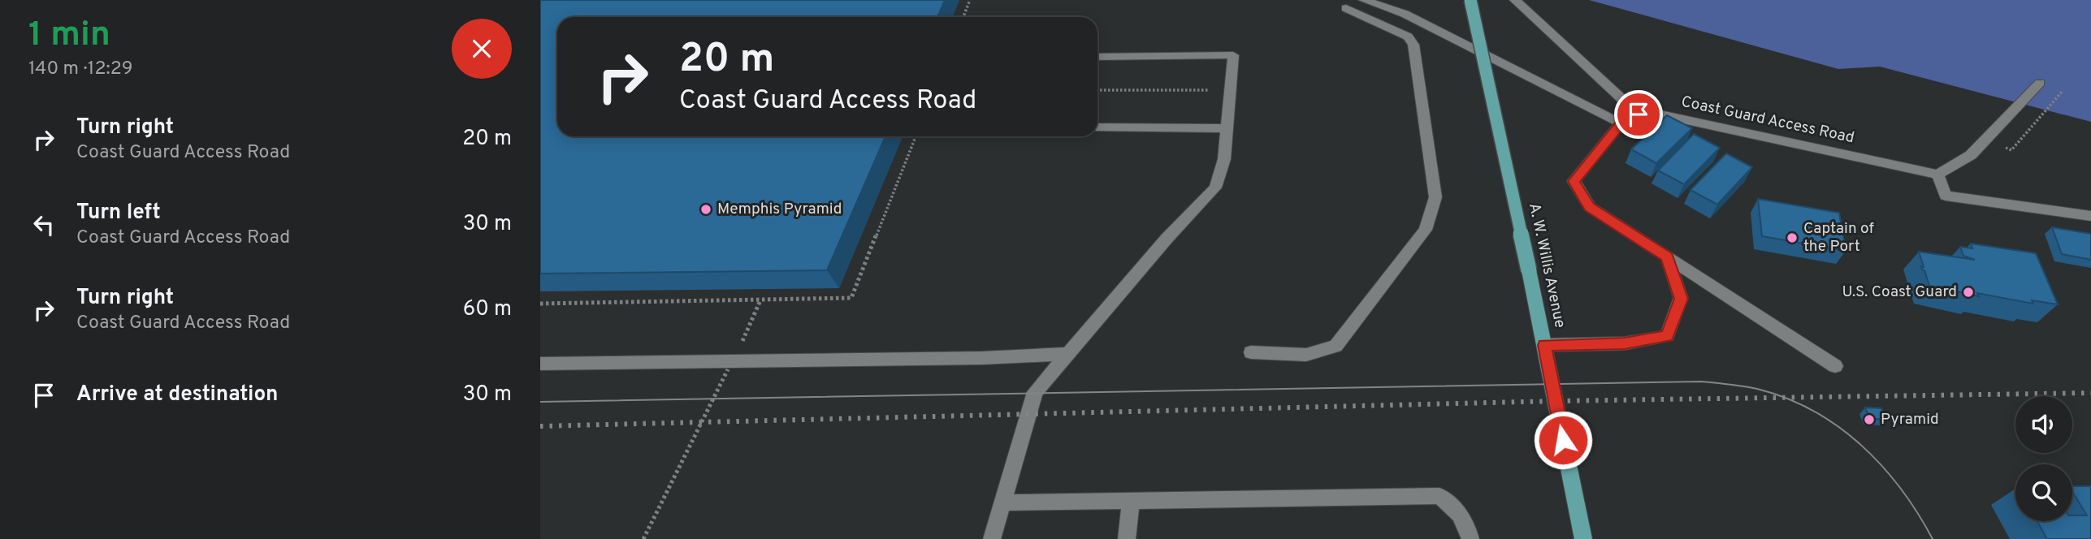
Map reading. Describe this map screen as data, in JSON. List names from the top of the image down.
{
  "streets": {
    "main road": ["A. W. Willis Avenue"],
    "lane": ["Coast Guard Access Road"]
  },
  "places": [
    "Memphis Pyramid",
    "Captain of the Port",
    "U.S. Coast Guard",
    "Pyramid"
  ],
  "page": {
    "heading": ["1 min", "140 m · 12:29"],
    "turn": ["20 m", "Coast Guard Access Road"],
    "list": [
      {
        "name": "Turn right",
        "note": "Coast Guard Access Road",
        "value": "20 m"
      },
      {
        "name": "Turn left",
        "note": "Coast Guard Access Road",
        "value": "30 m"
      },
      {
        "name": "Turn right",
        "note": "Coast Guard Access Road",
        "value": "60 m"
      },
      {
        "name": "Arrive at destination",
        "value": "30 m"
      }
    ]
  }
}
